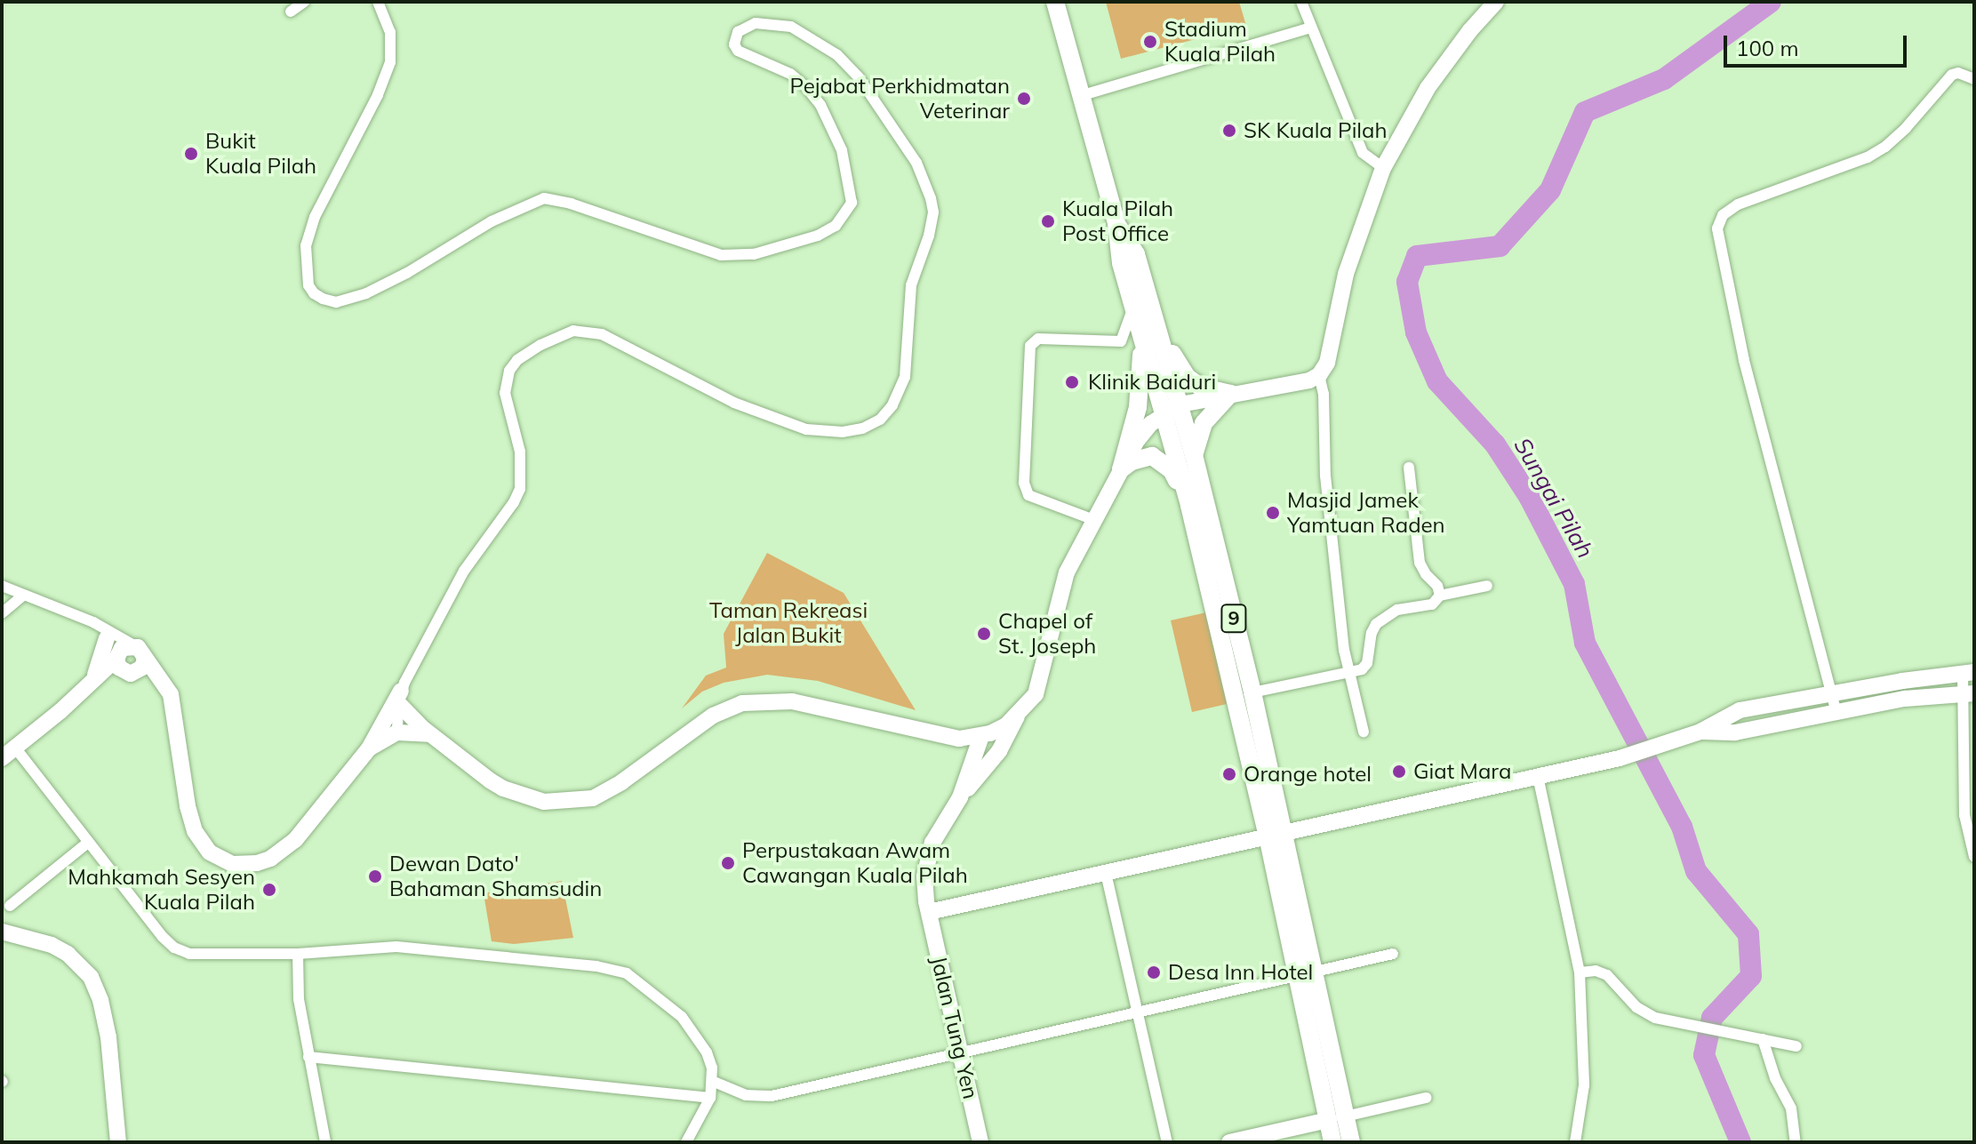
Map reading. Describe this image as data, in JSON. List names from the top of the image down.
{
  "streets": {
    "main road": ["9"],
    "street": ["Jalan Tung Yen"]
  },
  "water": ["Sungai Pilah"],
  "parks": ["Taman Rekreasi Jalan Bukit"],
  "places": [
    "Stadium Kuala Pilah",
    "Pejabat Perkhidmatan Veterinar",
    "SK Kuala Pilah",
    "Bukit Kuala Pilah",
    "Kuala Pilah Post Office",
    "Klinik Baiduri",
    "Masjid Jamek Yamtuan Raden",
    "Chapel of St. Joseph",
    "Giat Mara",
    "Orange hotel",
    "Perpustakaan Awam Cawangan Kuala Pilah",
    "Dewan Dato' Bahaman Shamsudin",
    "Mahkamah Sesyen Kuala Pilah",
    "Desa Inn Hotel"
  ],
  "scale_bar": "100 m"
}
